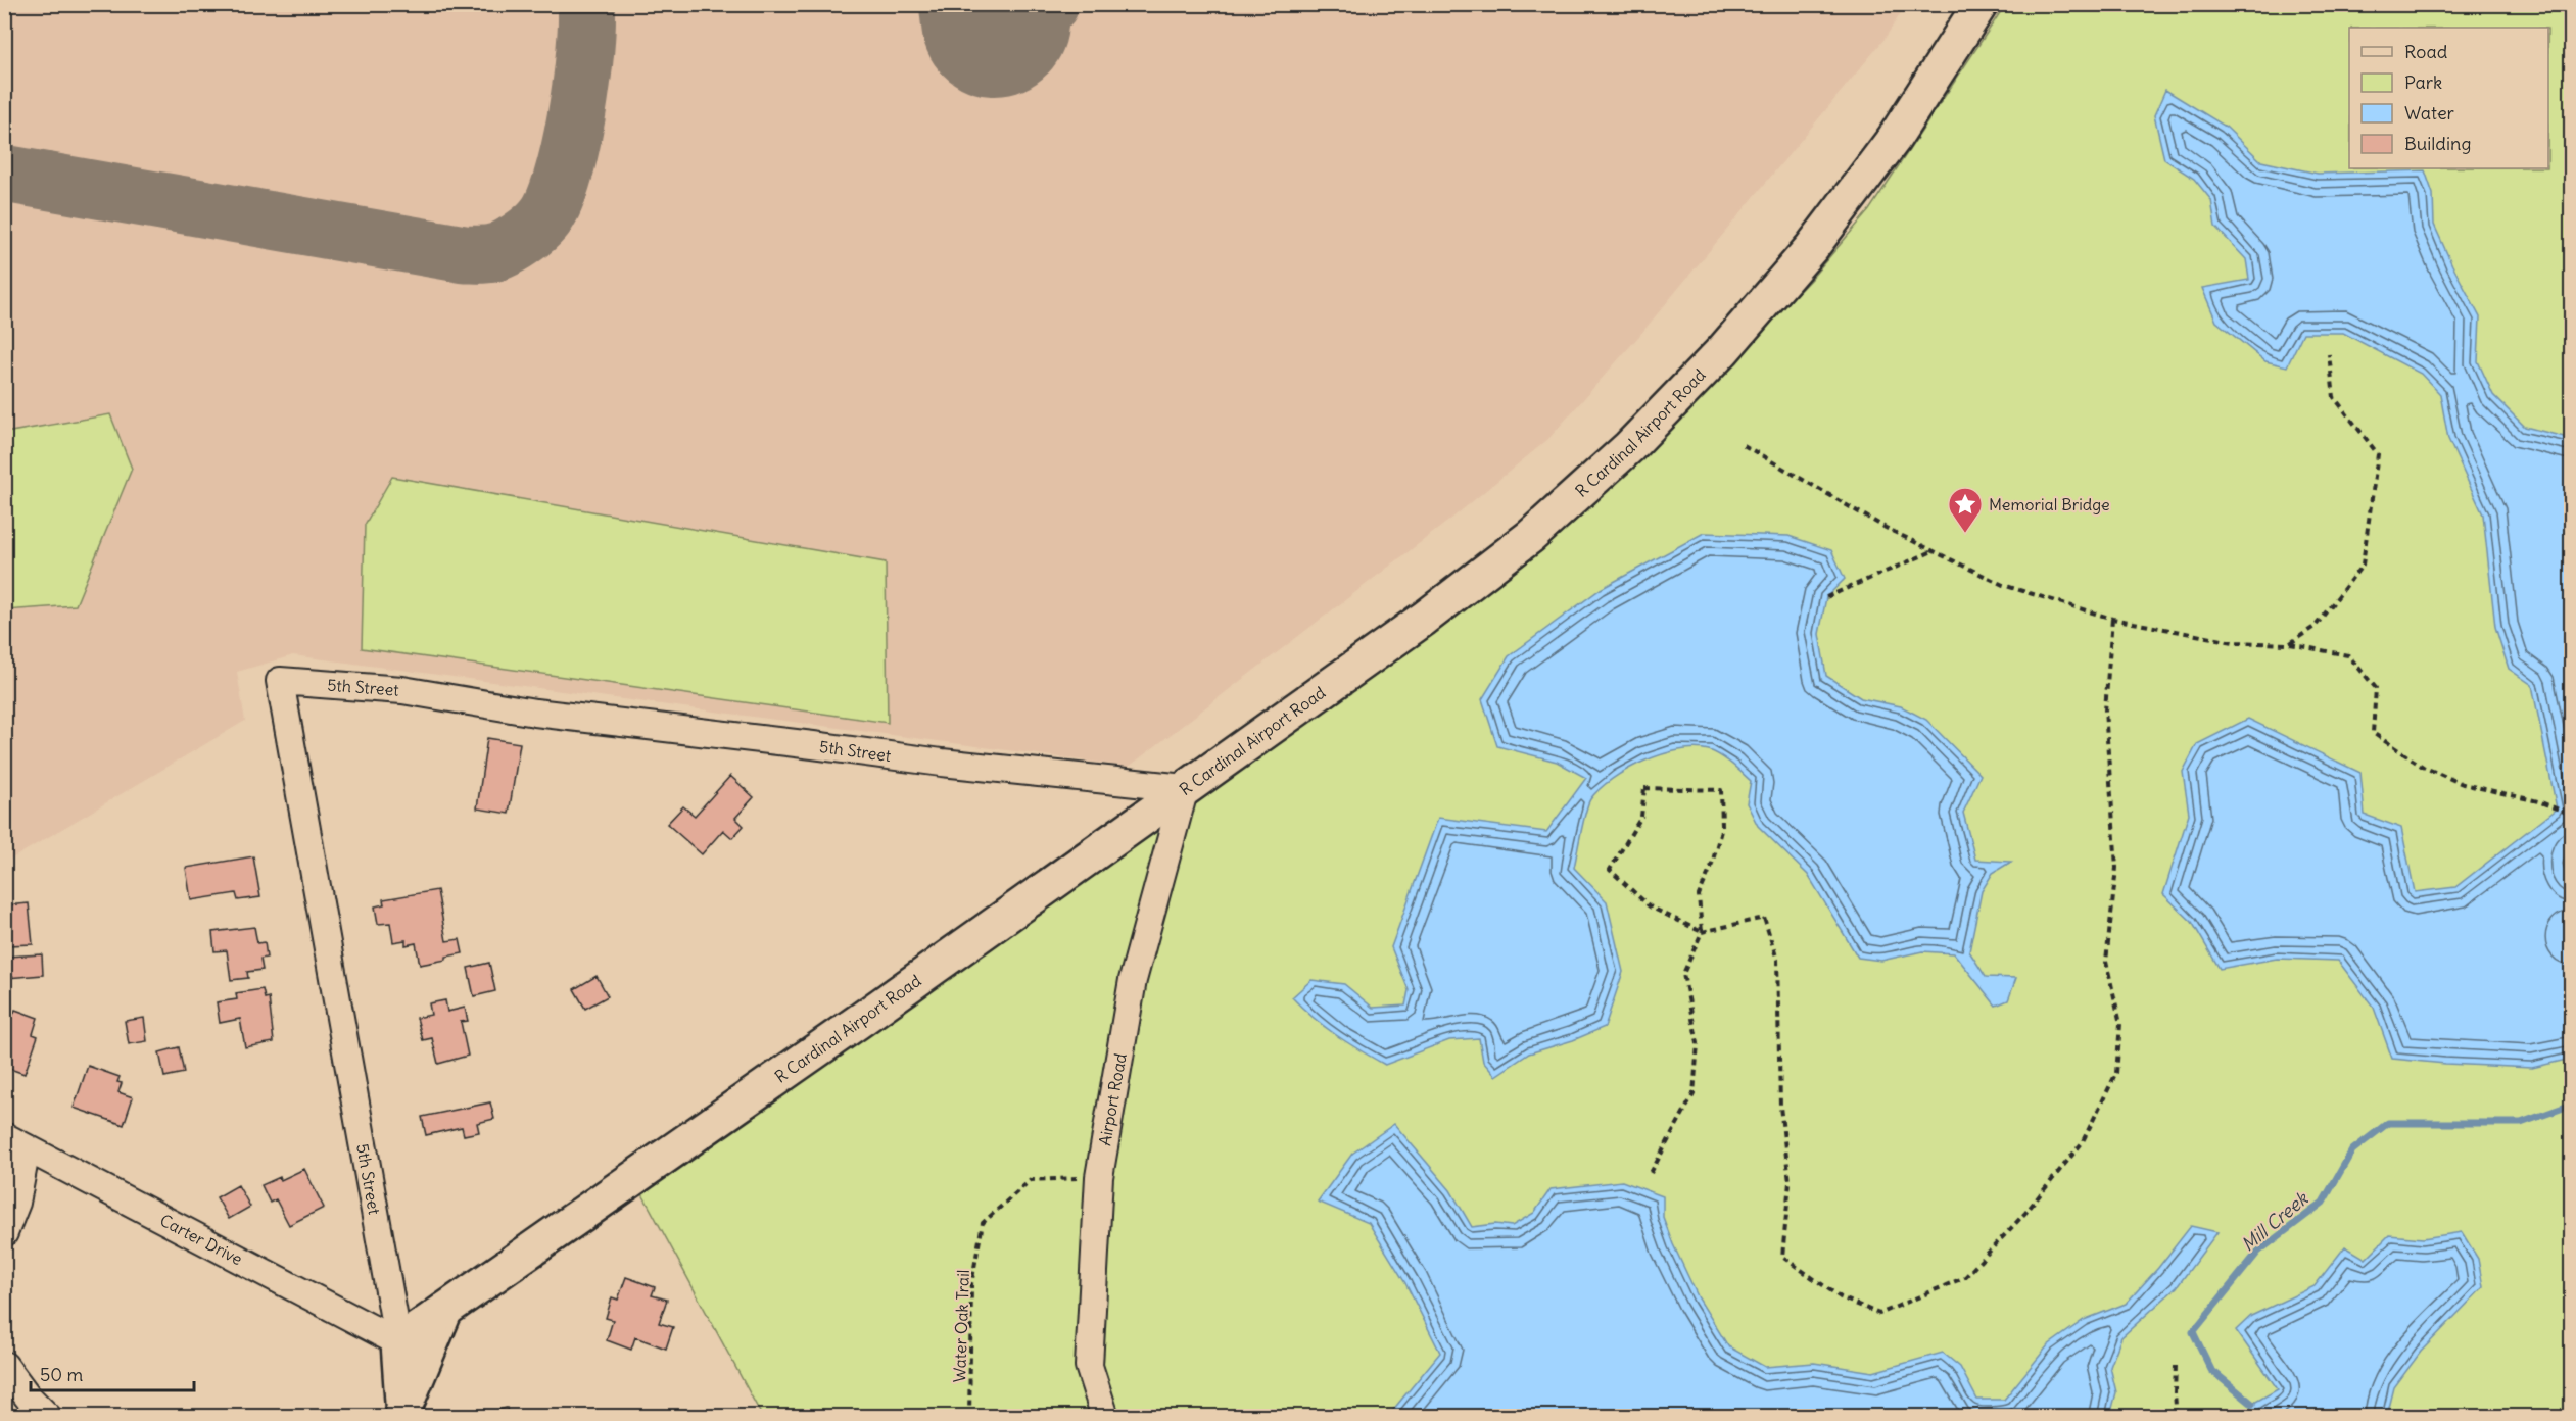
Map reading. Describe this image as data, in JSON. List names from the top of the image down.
{
  "streets": {
    "main road": ["R Cardinal Airport Road", "5th Street"],
    "street": ["Airport Road", "Carter Drive"],
    "path": ["Water Oak Trail"]
  },
  "crossings": [
    ["R Cardinal Airport Road", "5th Street"],
    ["R Cardinal Airport Road", "Airport Road"],
    ["R Cardinal Airport Road", "Carter Drive"],
    ["5th Street", "Airport Road"],
    ["5th Street", "Carter Drive"],
    ["Airport Road", "Water Oak Trail"]
  ],
  "water": ["Mill Creek"],
  "places": {
    "place": ["Memorial Bridge"]
  },
  "legend": [
    "Road",
    "Park",
    "Water",
    "Building"
  ],
  "scale_bar": "50 m"
}
